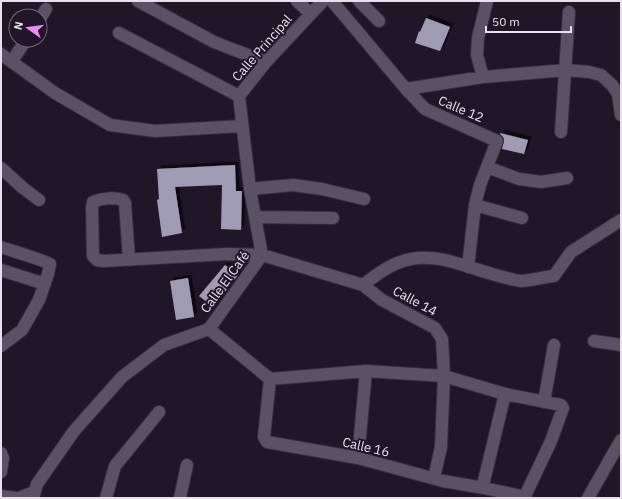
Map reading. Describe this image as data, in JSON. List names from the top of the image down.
{
  "streets": {
    "street": [
      "Calle Principal",
      "Calle 12",
      "Calle El Café",
      "Calle 14",
      "Calle 16"
    ]
  },
  "crossings": [
    ["Calle Principal", "Calle El Café"],
    ["Calle El Café", "Calle 14"],
    ["Calle 14", "Calle 16"]
  ],
  "scale_bar": "50 m",
  "north": "left"
}
